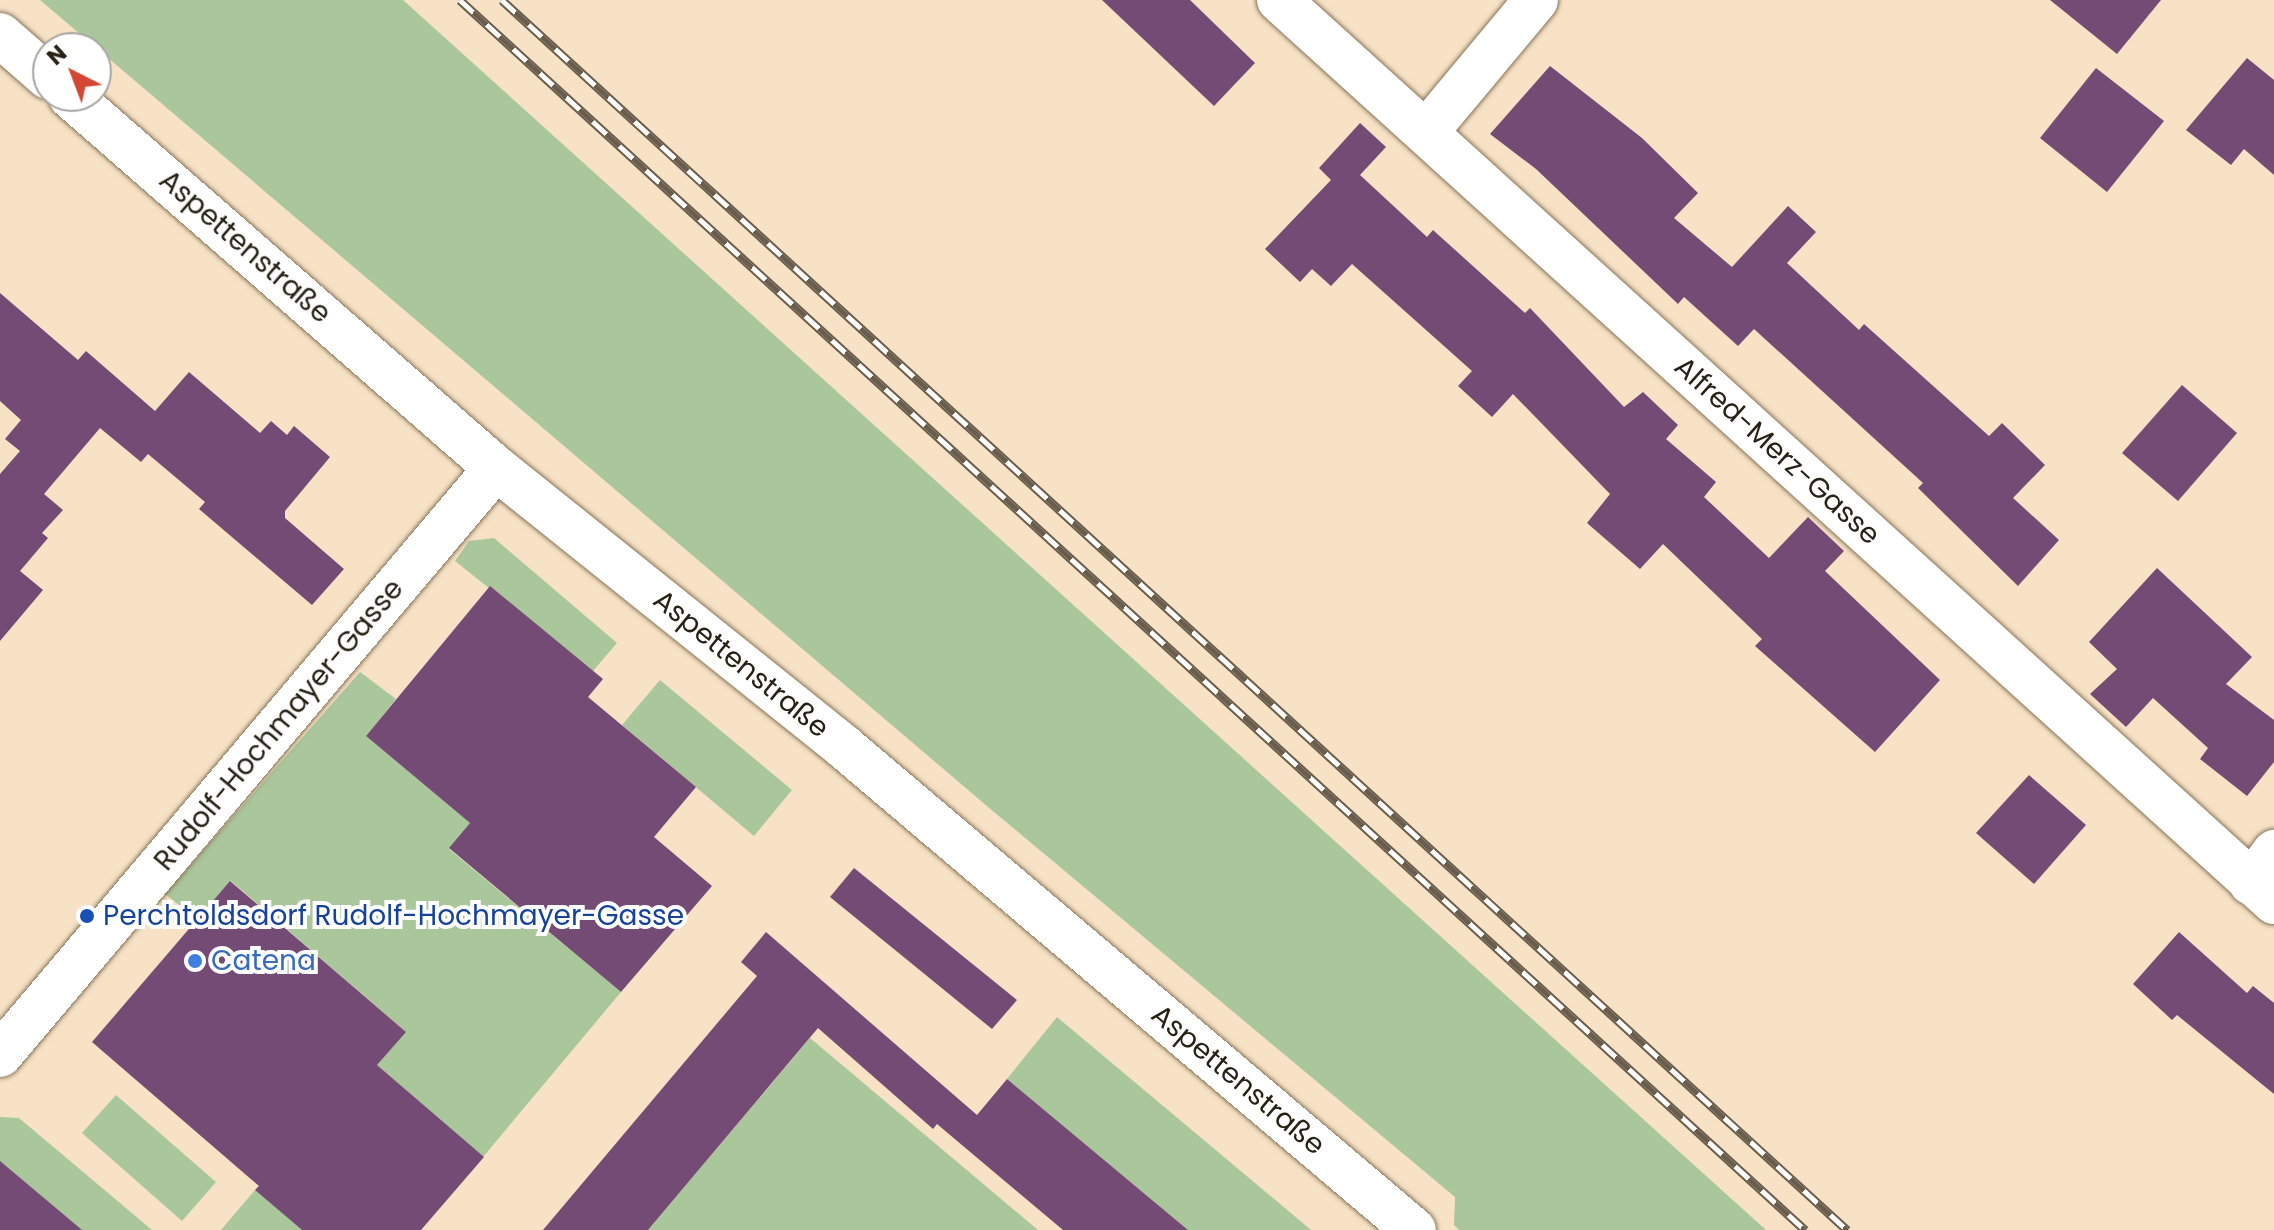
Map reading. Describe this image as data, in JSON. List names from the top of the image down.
{
  "streets": {
    "street": ["Aspettenstraße", "Alfred-Merz-Gasse", "Rudolf-Hochmayer-Gasse"]
  },
  "crossings": [
    ["Aspettenstraße", "Rudolf-Hochmayer-Gasse"]
  ],
  "places": ["Perchtoldsdorf Rudolf-Hochmayer-Gasse", "Catena"],
  "north": "top left"
}
